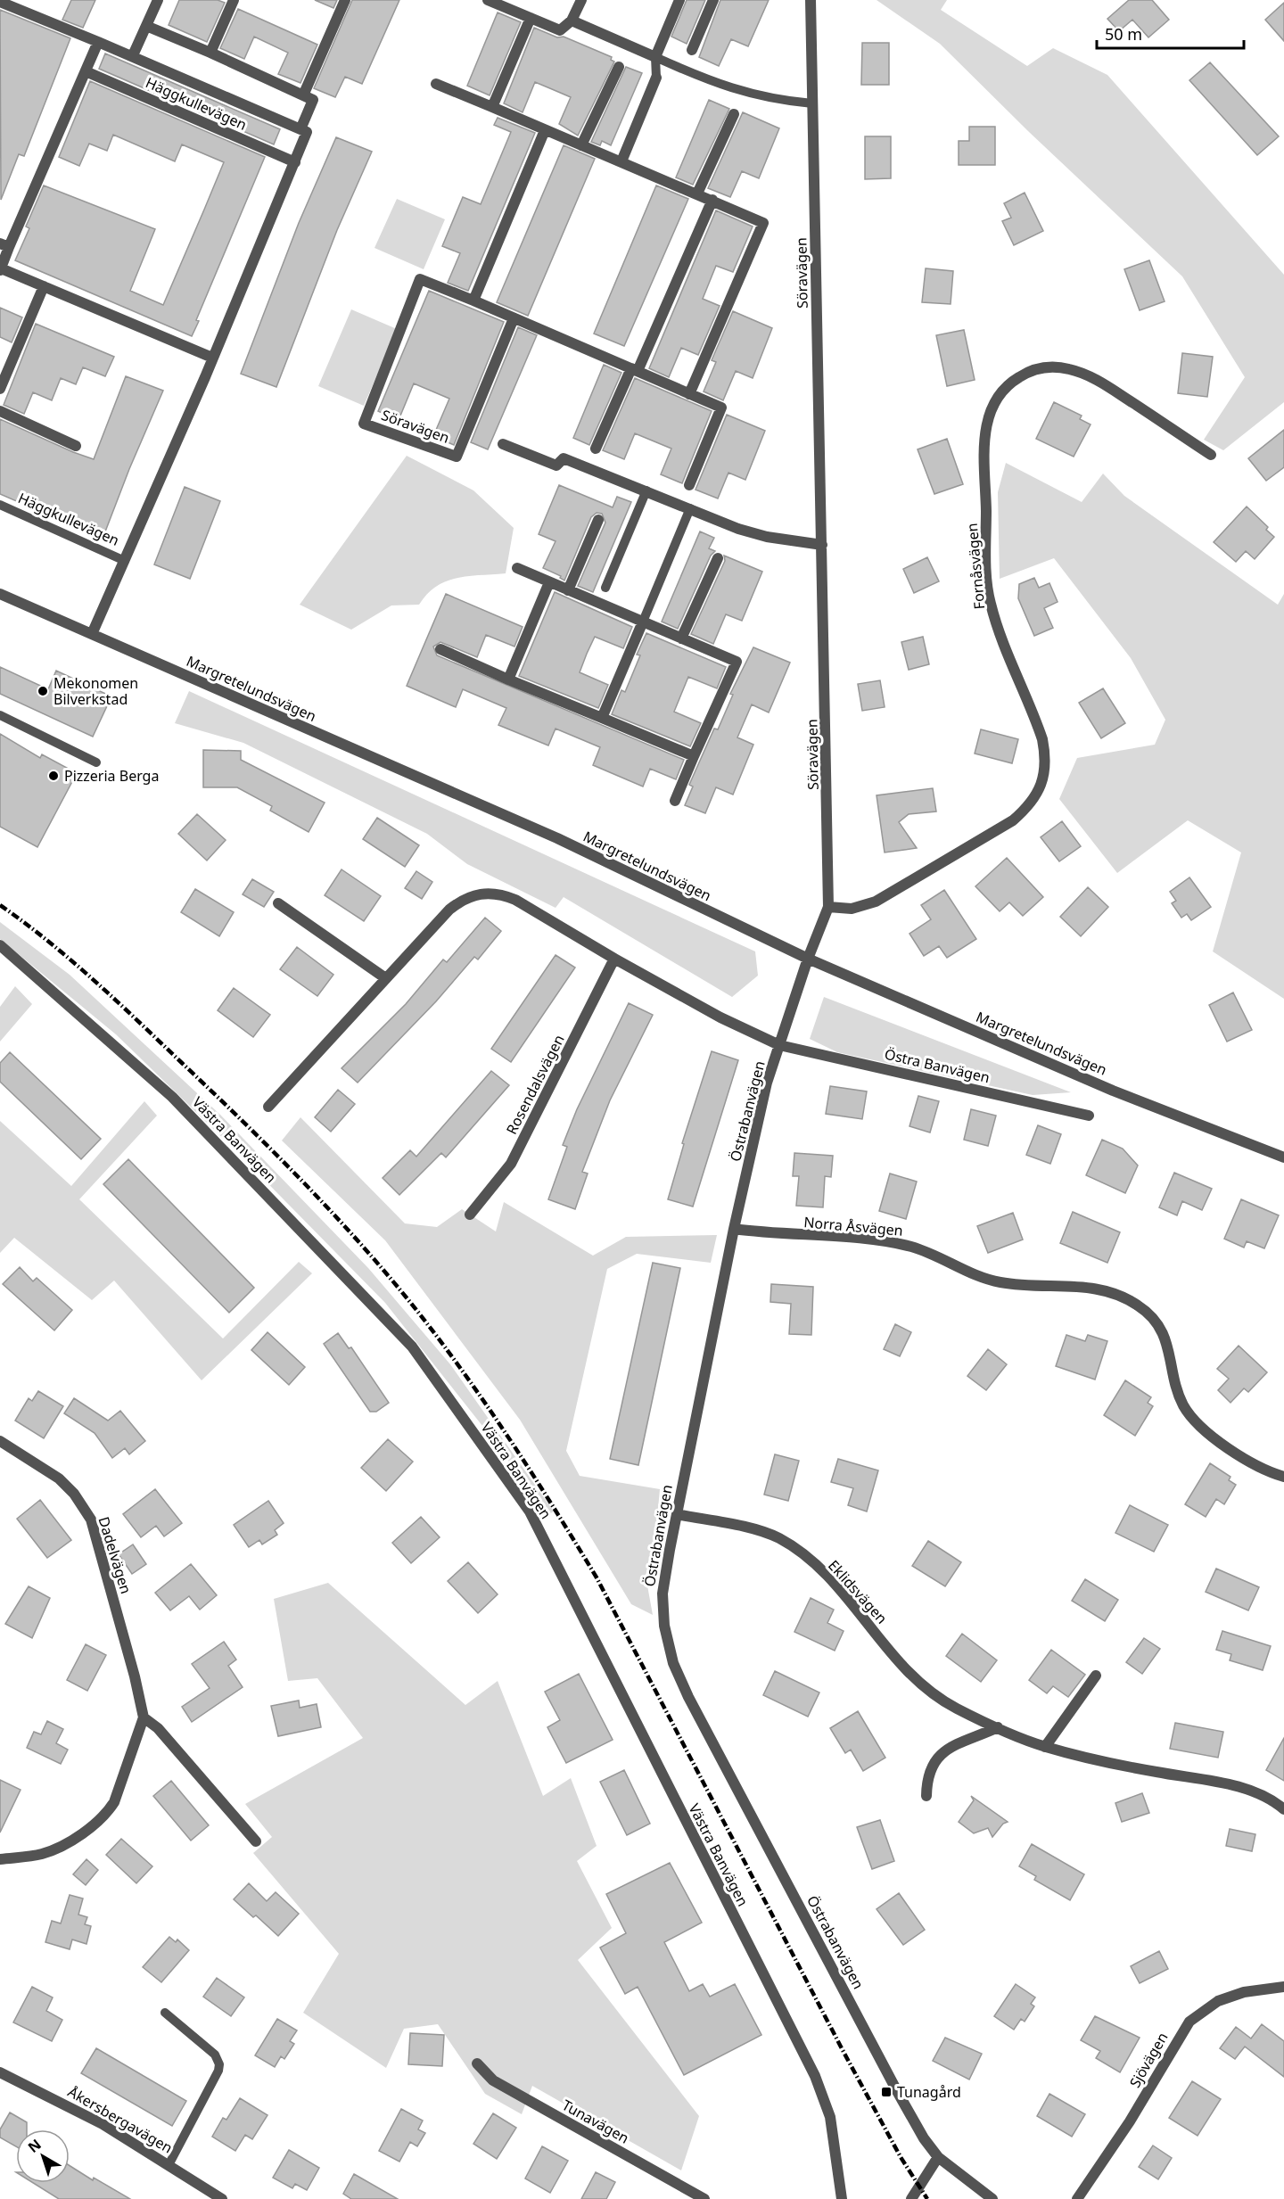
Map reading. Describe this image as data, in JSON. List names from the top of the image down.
{
  "streets": {
    "street": [
      "Häggkullevägen",
      "Söravägen",
      "Fornåsvägen",
      "Margretelundsvägen",
      "Östra Banvägen",
      "Rosendalsvägen",
      "Östrabanvägen",
      "Västra Banvägen",
      "Norra Åsvägen",
      "Dadelvägen",
      "Eklidsvägen",
      "Sjövägen",
      "Åkersbergavägen",
      "Tunavägen"
    ]
  },
  "crossings": [
    ["Häggkullevägen", "Margretelundsvägen"],
    ["Söravägen", "Fornåsvägen"],
    ["Söravägen", "Margretelundsvägen"],
    ["Söravägen", "Östrabanvägen"],
    ["Margretelundsvägen", "Östrabanvägen"],
    ["Östra Banvägen", "Östrabanvägen"],
    ["Östrabanvägen", "Norra Åsvägen"],
    ["Östrabanvägen", "Eklidsvägen"]
  ],
  "places": {
    "other": ["Mekonomen Bilverkstad", "Pizzeria Berga"],
    "transit": ["Tunagård"]
  },
  "scale_bar": "50 m",
  "north": "top left"
}
